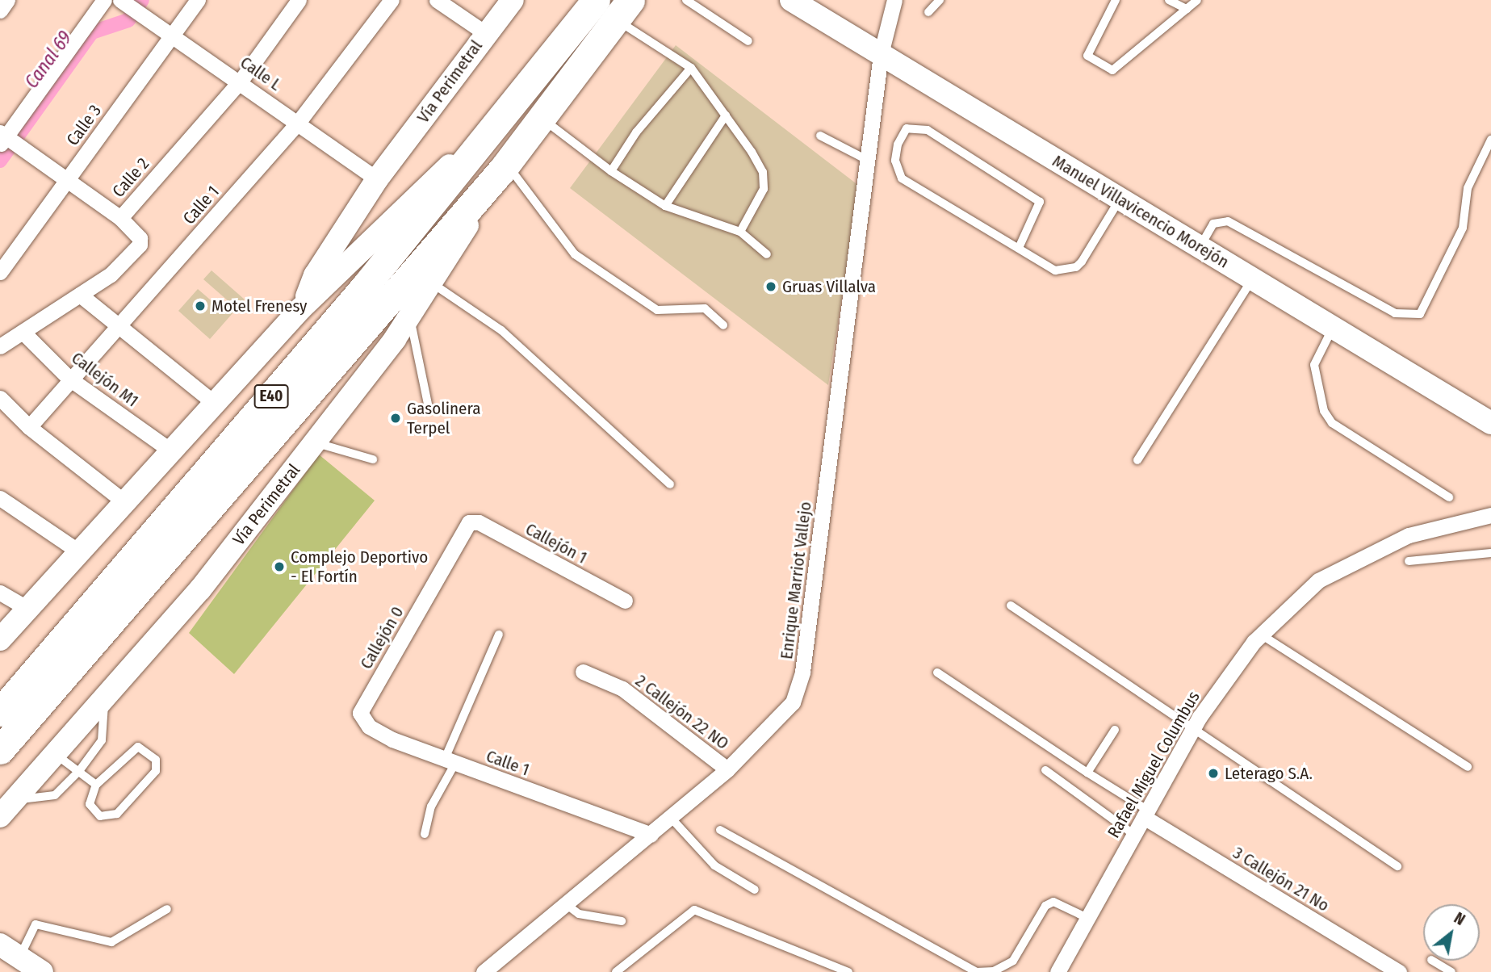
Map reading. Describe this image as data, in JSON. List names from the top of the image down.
{
  "streets": {
    "highway": ["Vía Perimetral", "E40"],
    "main road": ["Manuel Villavicencio Morejón"],
    "street": [
      "Calle L",
      "Calle 3",
      "Calle 2",
      "Calle 1",
      "Callejón M1",
      "Callejón 1",
      "Enrique Marriot Vallejo",
      "Callejón 0",
      "2 Callejón 22 NO",
      "Rafael Miguel Columbus",
      "3 Callejón 21 No"
    ]
  },
  "crossings": [
    ["Calle L", "Vía Perimetral"],
    ["Calle L", "Calle 3"],
    ["Calle L", "Calle 2"],
    ["Calle L", "Calle 1"],
    ["Vía Perimetral", "Callejón M1"],
    ["Calle 2", "Callejón M1"],
    ["Calle 1", "Callejón M1"],
    ["Calle 1", "Enrique Marriot Vallejo"],
    ["Calle 1", "Callejón 0"],
    ["Manuel Villavicencio Morejón", "Enrique Marriot Vallejo"],
    ["Callejón 1", "Callejón 0"],
    ["Enrique Marriot Vallejo", "2 Callejón 22 NO"],
    ["Rafael Miguel Columbus", "3 Callejón 21 No"]
  ],
  "water": ["Canal 69"],
  "places": [
    "Gruas Villalva",
    "Motel Frenesy",
    "Gasolinera Terpel",
    "Complejo Deportivo - El Fortín",
    "Leterago S.A."
  ],
  "north": "top right"
}
